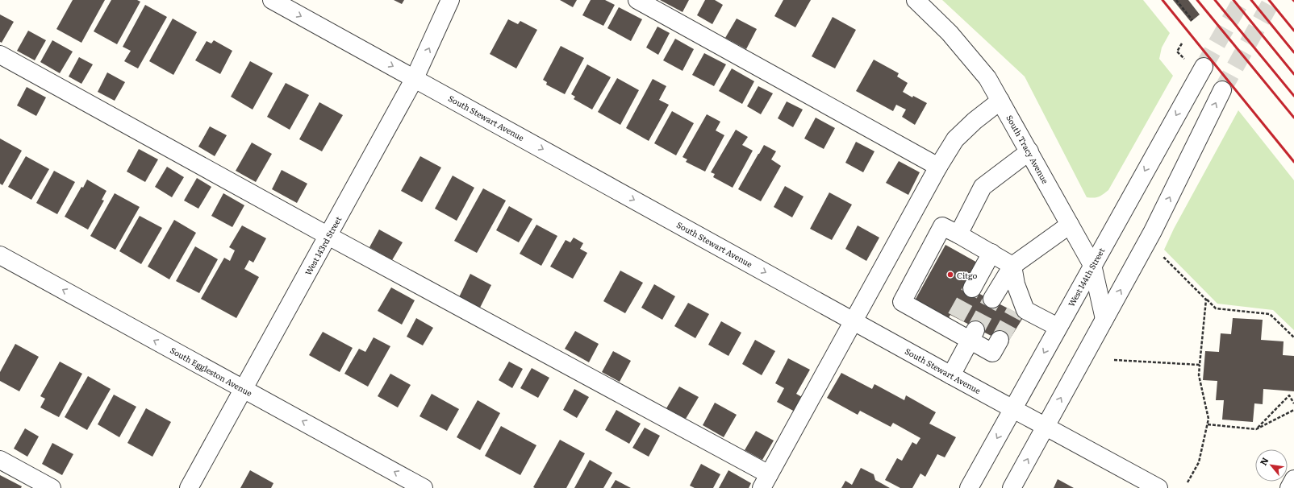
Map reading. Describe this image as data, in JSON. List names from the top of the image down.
{
  "streets": {
    "street": [
      "South Stewart Avenue",
      "South Tracy Avenue",
      "West 143rd Street",
      "West 144th Street",
      "South Eggleston Avenue"
    ]
  },
  "crossings": [
    ["South Stewart Avenue", "West 143rd Street"],
    ["South Stewart Avenue", "West 144th Street"],
    ["South Tracy Avenue", "West 144th Street"],
    ["West 143rd Street", "South Eggleston Avenue"]
  ],
  "one_way": ["South Stewart Avenue", "South Eggleston Avenue"],
  "places": ["Citgo"],
  "north": "top left"
}
